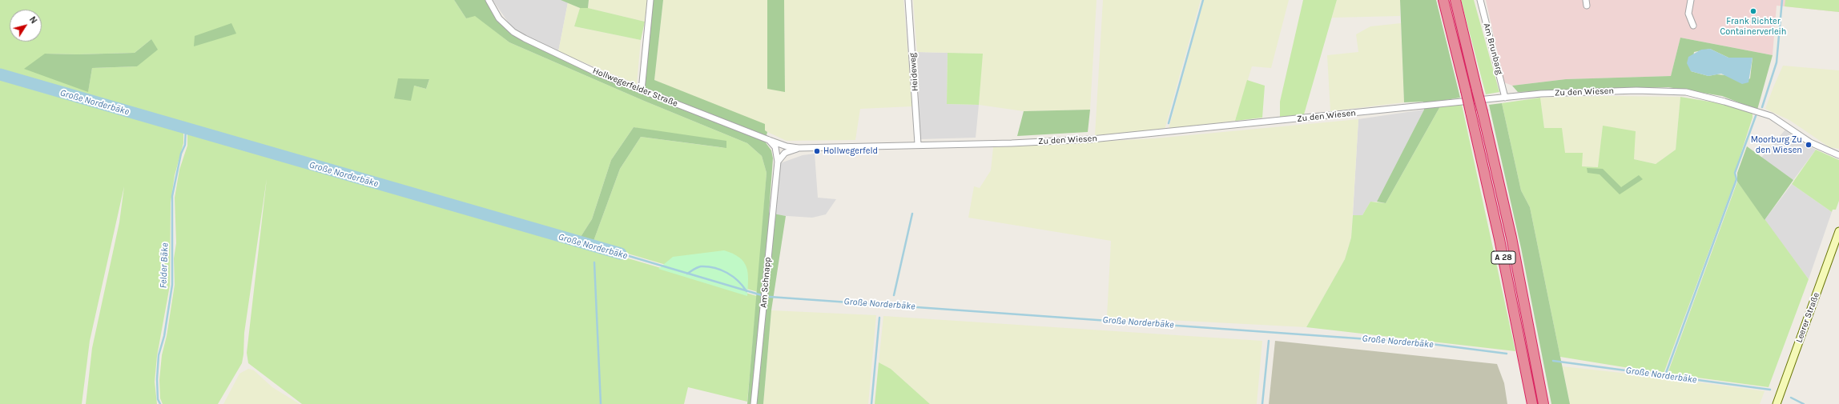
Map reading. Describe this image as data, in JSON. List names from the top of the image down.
{
  "streets": {
    "highway": ["A 28"],
    "main road": ["Leerer Straße"],
    "street": [
      "Am Brunbarg",
      "Heideweg",
      "Hollwegerfelder Straße",
      "Zu den Wiesen",
      "Am Schnapp"
    ]
  },
  "crossings": [
    ["Am Brunbarg", "Zu den Wiesen"],
    ["Heideweg", "Zu den Wiesen"],
    ["Hollwegerfelder Straße", "Zu den Wiesen"],
    ["Hollwegerfelder Straße", "Am Schnapp"]
  ],
  "water": ["Große Norderbäke", "Felder Bäke"],
  "places": ["Frank Richter Containerverleih", "Moorburg Zu den Wiesen", "Hollwegerfeld"],
  "north": "top right"
}
